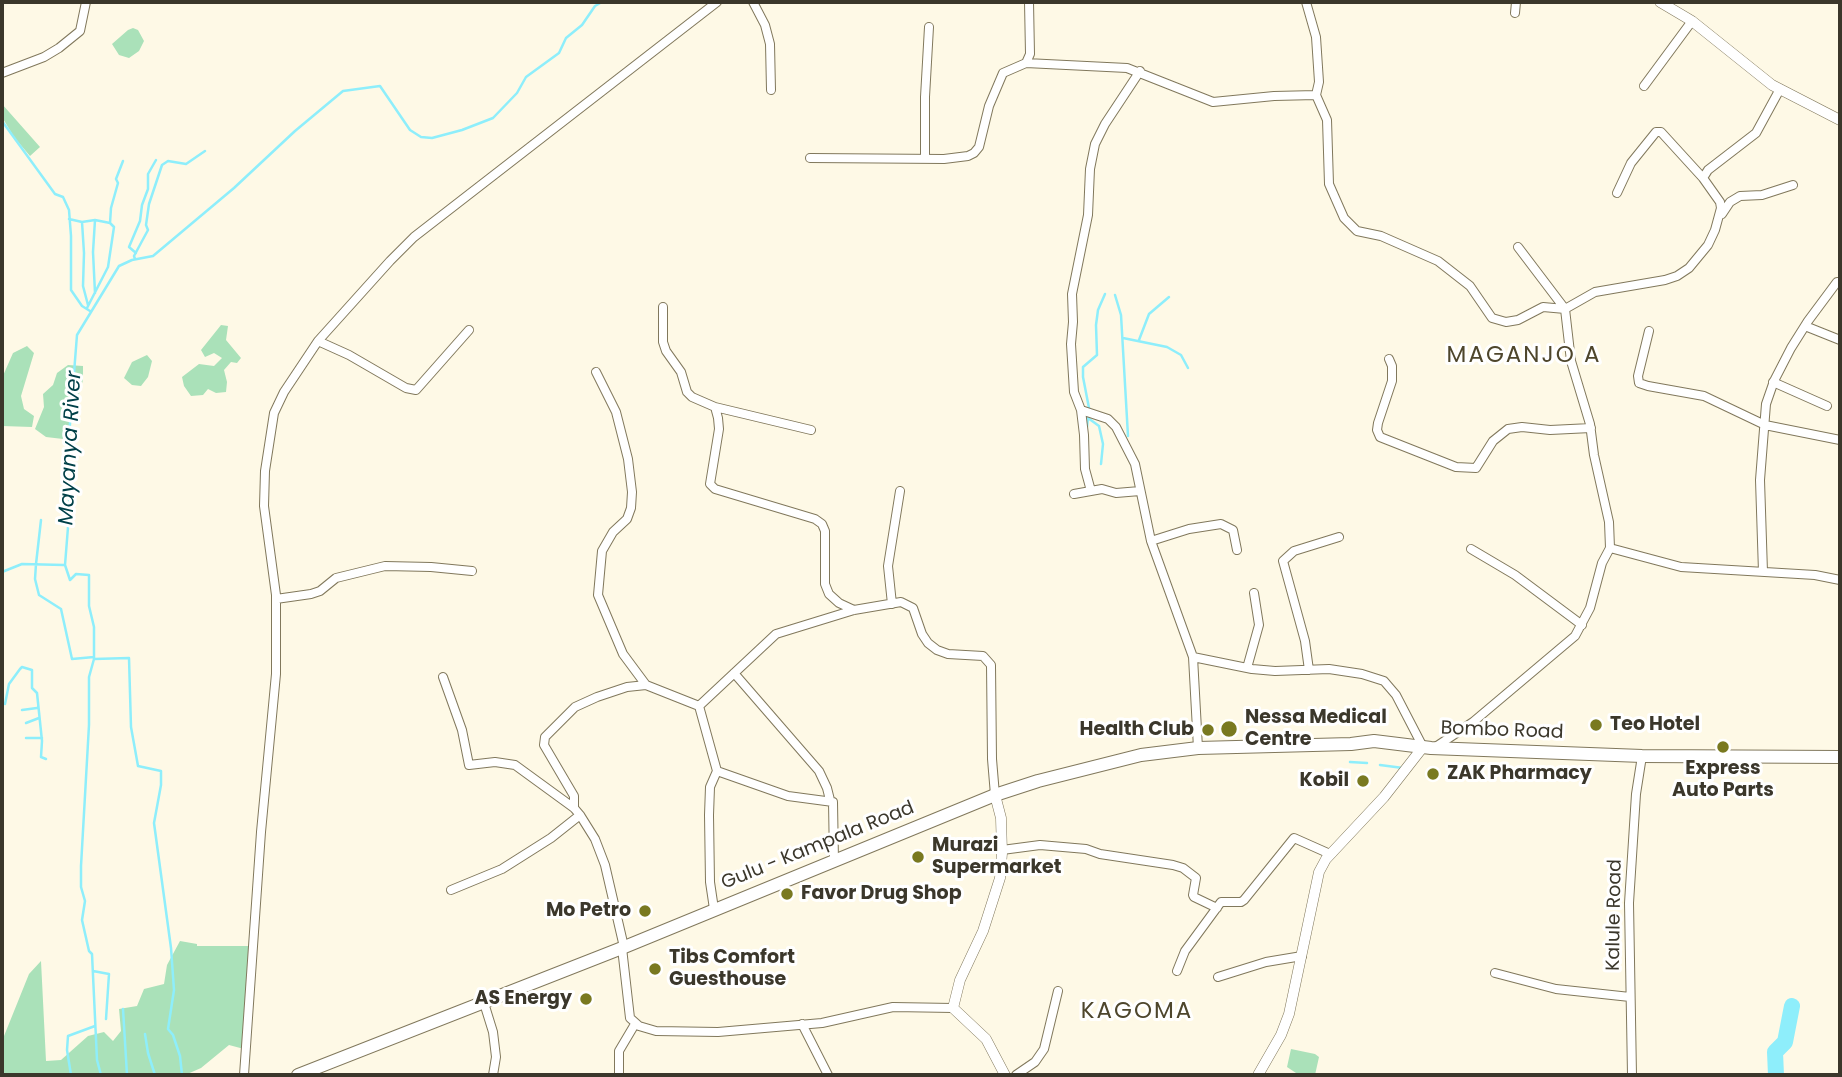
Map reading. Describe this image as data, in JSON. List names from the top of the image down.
{
  "streets": {
    "main road": ["Bombo Road", "Gulu - Kampala Road"],
    "street": ["Kalule Road"]
  },
  "crossings": [
    ["Bombo Road", "Gulu - Kampala Road"],
    ["Bombo Road", "Kalule Road"]
  ],
  "districts": ["MAGANJO A", "KAGOMA"],
  "water": ["Mayanya River"],
  "places": [
    "Teo Hotel",
    "Nessa Medical Centre",
    "Health Club",
    "Express Auto Parts",
    "ZAK Pharmacy",
    "Kobil",
    "Murazi Supermarket",
    "Favor Drug Shop",
    "Mo Petro",
    "Tibs Comfort Guesthouse",
    "AS Energy"
  ]
}
